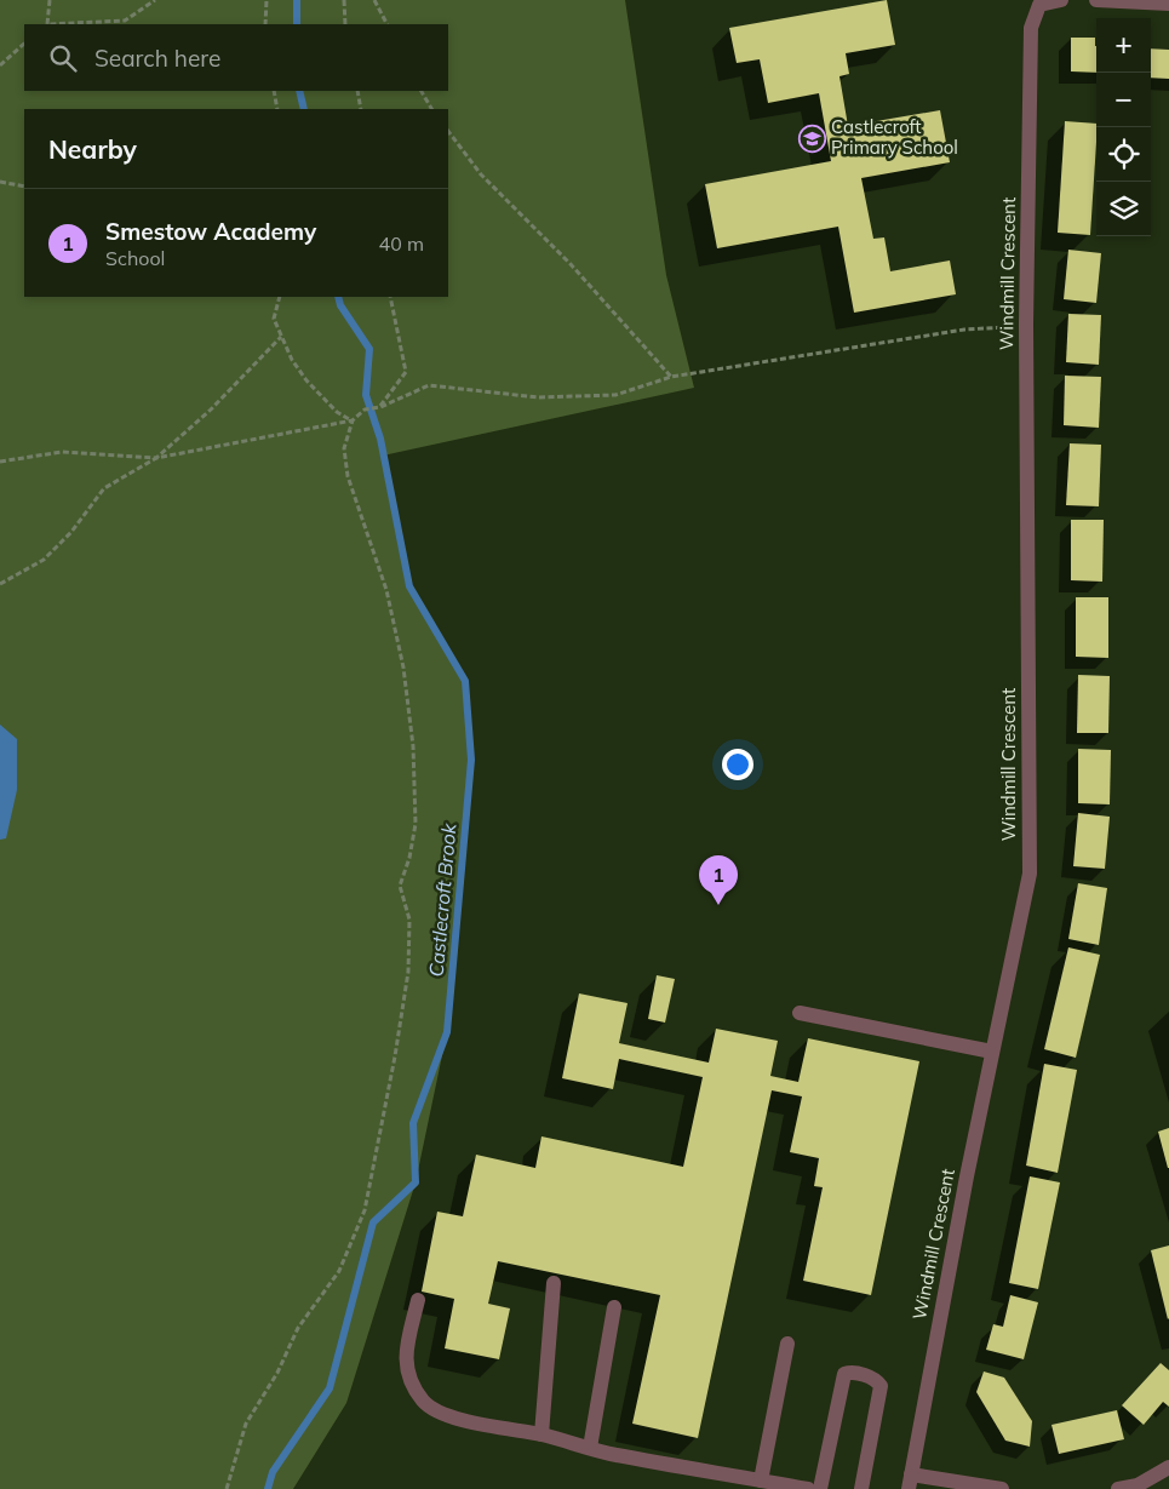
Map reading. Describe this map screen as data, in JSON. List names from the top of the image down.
{
  "streets": {
    "street": ["Windmill Crescent"]
  },
  "water": ["Castlecroft Brook"],
  "places": {
    "school or university": ["Castlecroft Primary School"]
  },
  "page": {
    "map_buttons": ["+", "−"],
    "search": "Search here",
    "heading": "Nearby",
    "list": [
      {
        "mark": "1",
        "name": "Smestow Academy",
        "note": "School",
        "value": "40 m"
      }
    ],
    "pins": "1"
  }
}
